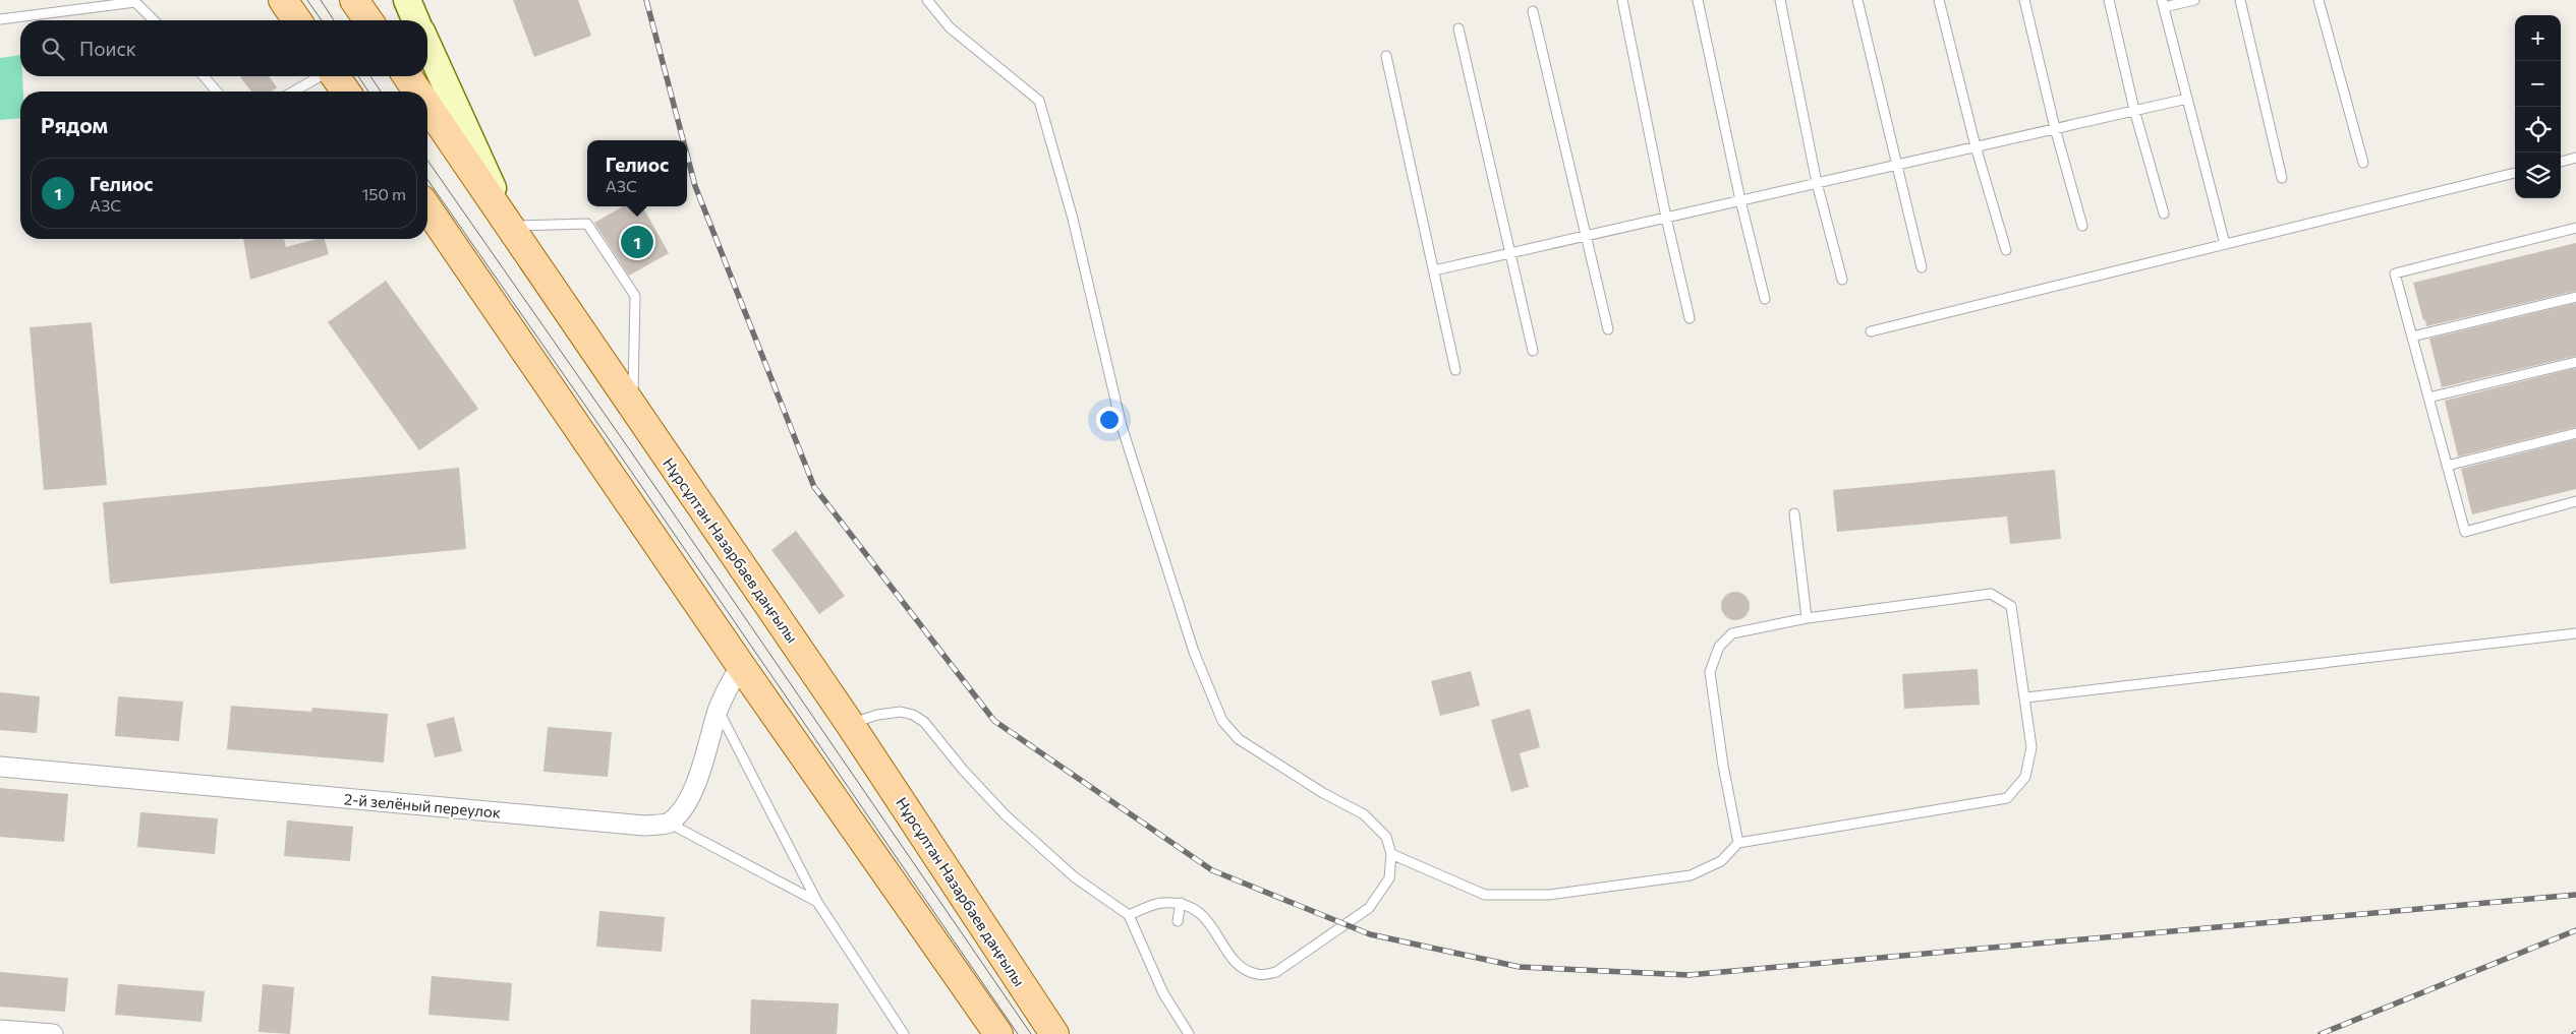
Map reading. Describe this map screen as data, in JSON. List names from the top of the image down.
{
  "streets": {
    "main road": ["Нұрсұлтан Назарбаев даңғылы"],
    "street": ["2-й зелёный переулок"]
  },
  "page": {
    "map_buttons": ["+", "−"],
    "search": "Поиск",
    "heading": "Рядом",
    "popup": ["Гелиос", "АЗС"],
    "list": [
      {
        "mark": "1",
        "name": "Гелиос",
        "note": "АЗС",
        "value": "150 m"
      }
    ],
    "pins": "1"
  }
}
